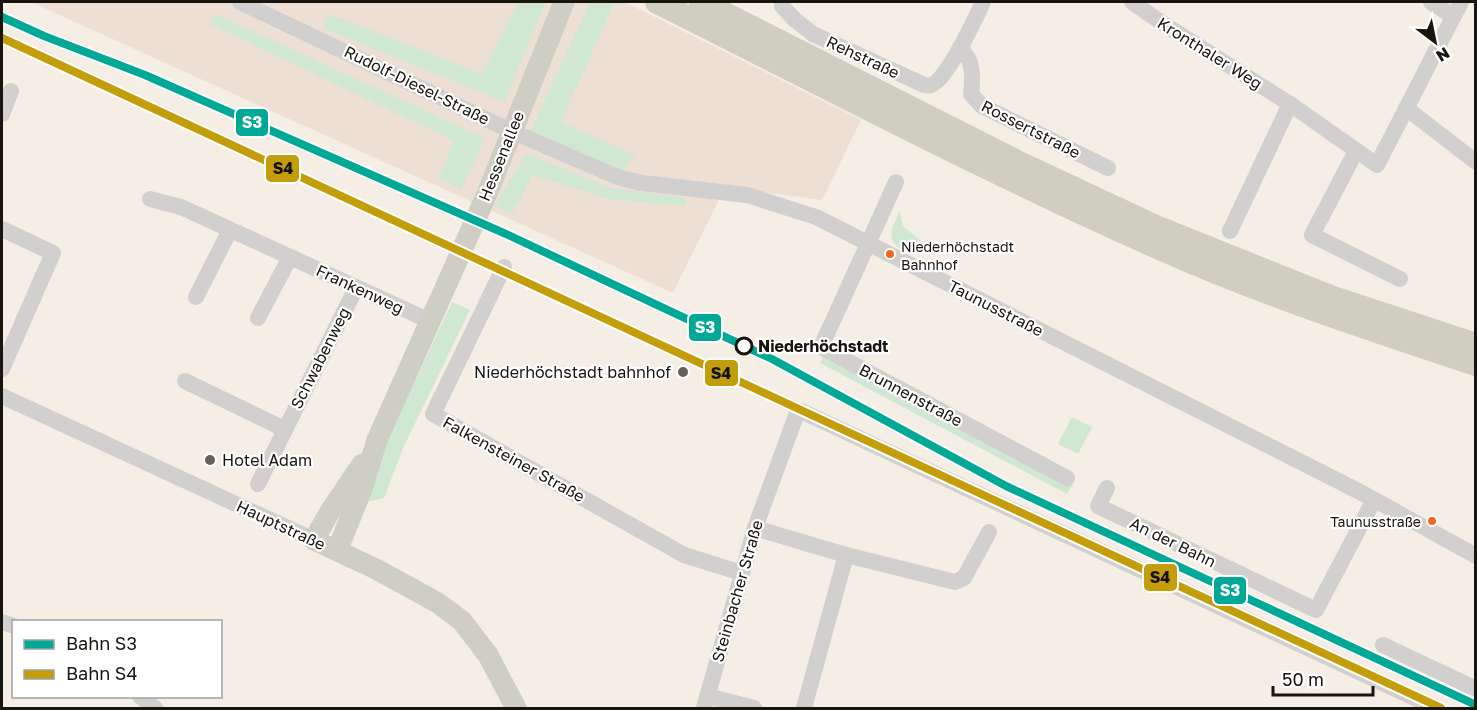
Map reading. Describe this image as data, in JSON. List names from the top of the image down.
{
  "streets": {
    "main road": ["Hessenallee", "Hauptstraße"],
    "street": [
      "Kronthaler Weg",
      "Rehstraße",
      "Rudolf-Diesel-Straße",
      "Rossertstraße",
      "Frankenweg",
      "Taunusstraße",
      "Schwabenweg",
      "Brunnenstraße",
      "Falkensteiner Straße",
      "An der Bahn",
      "Steinbacher Straße"
    ]
  },
  "crossings": [
    ["Rehstraße", "Rossertstraße"],
    ["Rudolf-Diesel-Straße", "Hessenallee"],
    ["Rudolf-Diesel-Straße", "Taunusstraße"],
    ["Rudolf-Diesel-Straße", "Brunnenstraße"],
    ["Hessenallee", "Frankenweg"],
    ["Hessenallee", "Hauptstraße"],
    ["Frankenweg", "Schwabenweg"],
    ["Taunusstraße", "Brunnenstraße"],
    ["Taunusstraße", "An der Bahn"],
    ["Falkensteiner Straße", "Steinbacher Straße"]
  ],
  "places": [
    "Niederhöchstadt Bahnhof",
    "Niederhöchstadt",
    "Niederhöchstadt bahnhof",
    "Hotel Adam",
    "Taunusstraße"
  ],
  "lines": ["rail line S3", "rail line S4"],
  "legend": ["Bahn S3", "Bahn S4"],
  "scale_bar": "50 m",
  "north": "bottom right"
}
